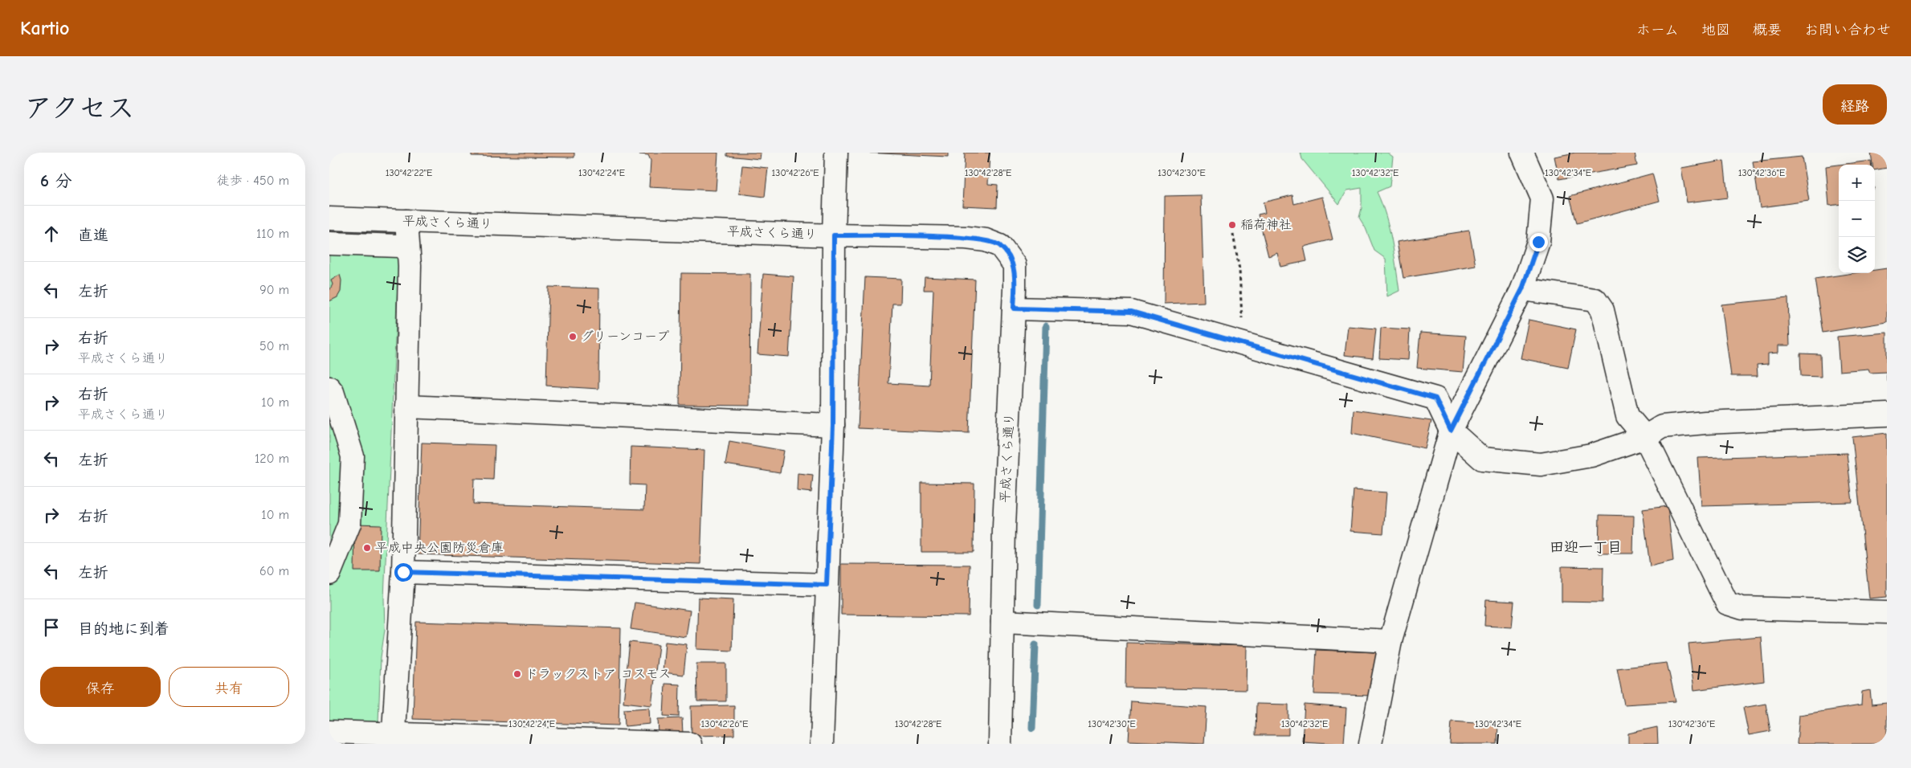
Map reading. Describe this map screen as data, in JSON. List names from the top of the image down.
{
  "streets": {
    "street": ["平成さくら通り"]
  },
  "districts": ["田迎一丁目"],
  "places": [
    "稲荷神社",
    "グリーンコープ",
    "平成中央公園防災倉庫",
    "ドラックストア コスモス"
  ],
  "page": {
    "header": "Kartio",
    "nav": [
      "ホーム",
      "地図",
      "概要",
      "お問い合わせ"
    ],
    "title": "アクセス",
    "buttons": [
      "経路",
      ["保存", "共有"]
    ],
    "heading": ["6 分", "徒歩 · 450 m"],
    "map_buttons": ["+", "−"],
    "list": [
      ["直進", "110 m"],
      ["左折", "90 m"],
      ["右折", "平成さくら通り", "50 m"],
      ["右折", "平成さくら通り", "10 m"],
      ["左折", "120 m"],
      ["右折", "10 m"],
      ["左折", "60 m"],
      "目的地に到着"
    ]
  },
  "coordinates": [
    "130°42'22\"E",
    "130°42'24\"E",
    "130°42'26\"E",
    "130°42'28\"E",
    "130°42'30\"E",
    "130°42'32\"E",
    "130°42'34\"E",
    "130°42'36\"E"
  ]
}
